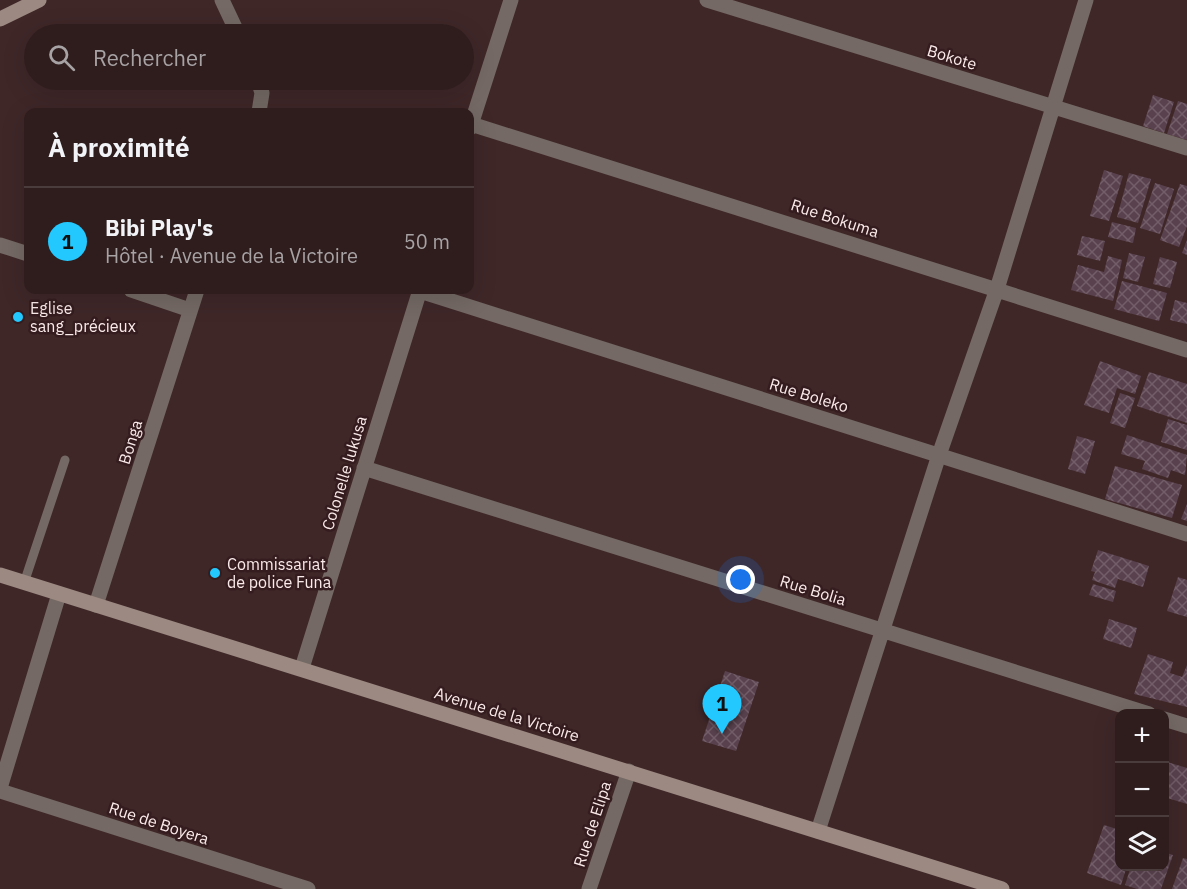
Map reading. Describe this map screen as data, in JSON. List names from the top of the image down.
{
  "streets": {
    "main road": ["Avenue de la Victoire"],
    "street": [
      "Bokote",
      "Rue Bokuma",
      "Rue Boleko",
      "Bonga",
      "Colonelle lukusa",
      "Rue Bolia",
      "Rue de Boyera",
      "Rue de Elipa"
    ]
  },
  "crossings": [
    ["Bonga", "Avenue de la Victoire"],
    ["Colonelle lukusa", "Rue Bolia"],
    ["Colonelle lukusa", "Avenue de la Victoire"],
    ["Avenue de la Victoire", "Rue de Elipa"]
  ],
  "places": ["Eglise sang_précieux", "Commissariat de police Funa"],
  "page": {
    "search": "Rechercher",
    "heading": "À proximité",
    "list": [
      {
        "mark": "1",
        "name": "Bibi Play's",
        "note": "Hôtel · Avenue de la Victoire",
        "value": "50 m"
      }
    ],
    "pins": "1",
    "map_buttons": ["+", "−"]
  }
}
